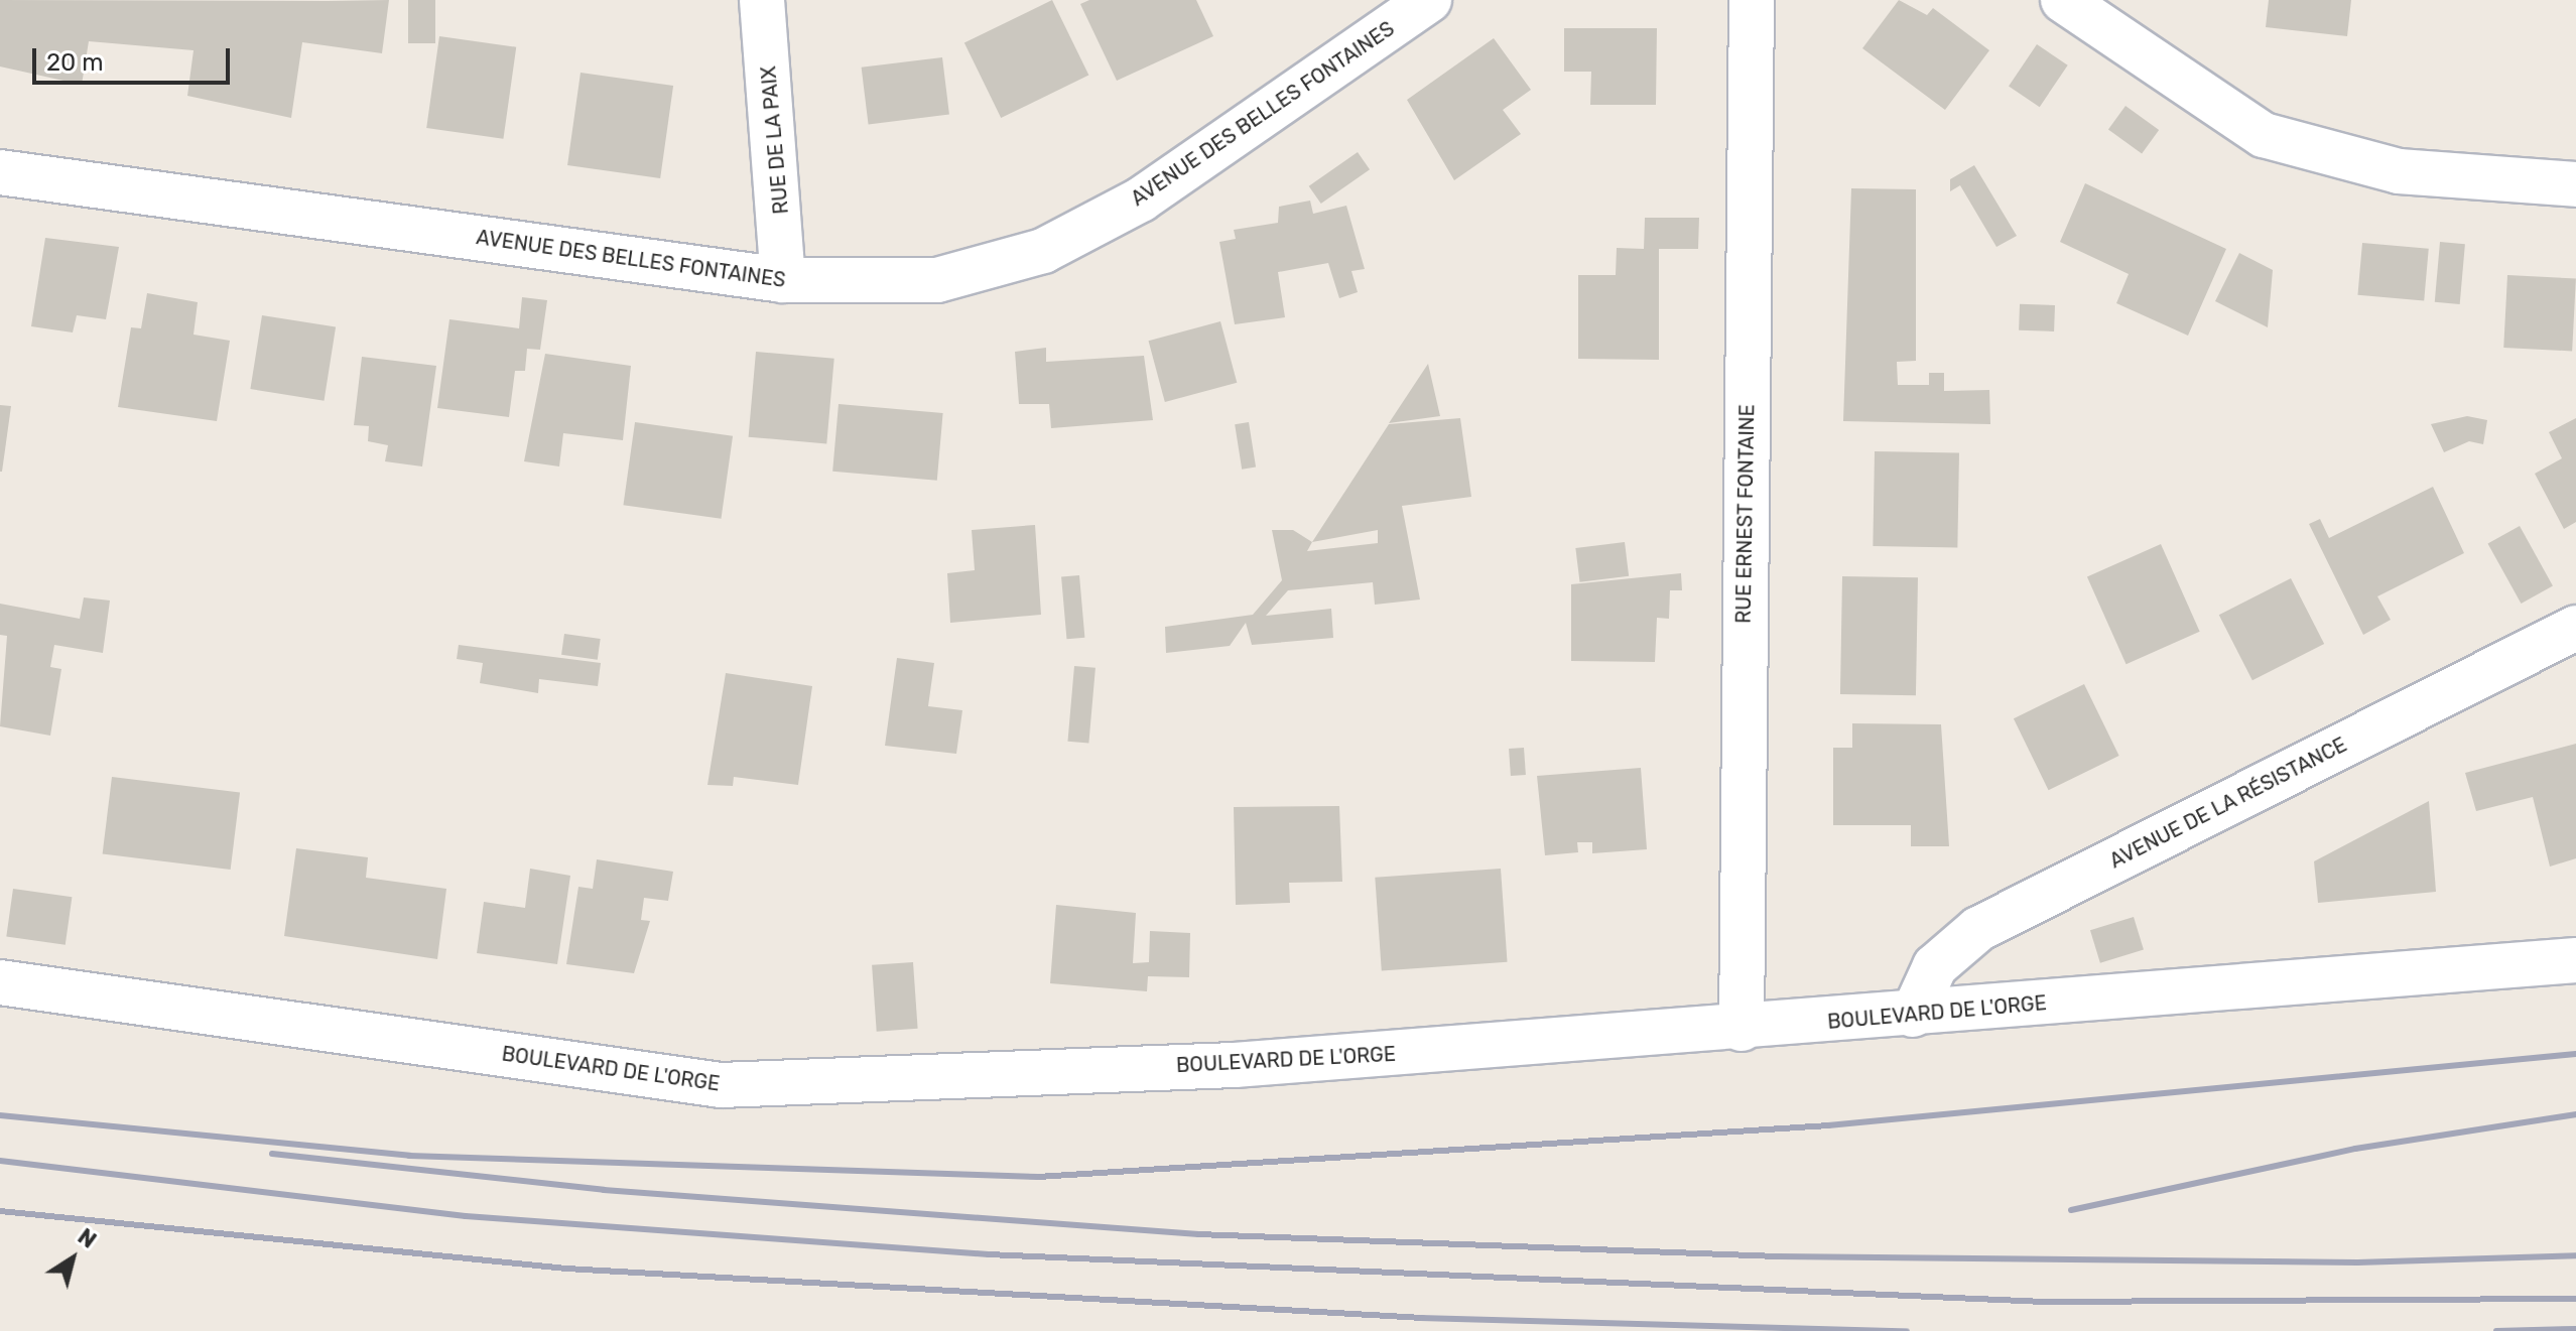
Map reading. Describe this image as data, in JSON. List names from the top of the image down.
{
  "streets": {
    "street": [
      "AVENUE DES BELLES FONTAINES",
      "RUE DE LA PAIX",
      "RUE ERNEST FONTAINE",
      "AVENUE DE LA RÉSISTANCE",
      "BOULEVARD DE L'ORGE"
    ]
  },
  "crossings": [
    ["AVENUE DES BELLES FONTAINES", "RUE DE LA PAIX"],
    ["RUE ERNEST FONTAINE", "BOULEVARD DE L'ORGE"],
    ["AVENUE DE LA RÉSISTANCE", "BOULEVARD DE L'ORGE"]
  ],
  "scale_bar": "20 m",
  "north": "top right"
}
